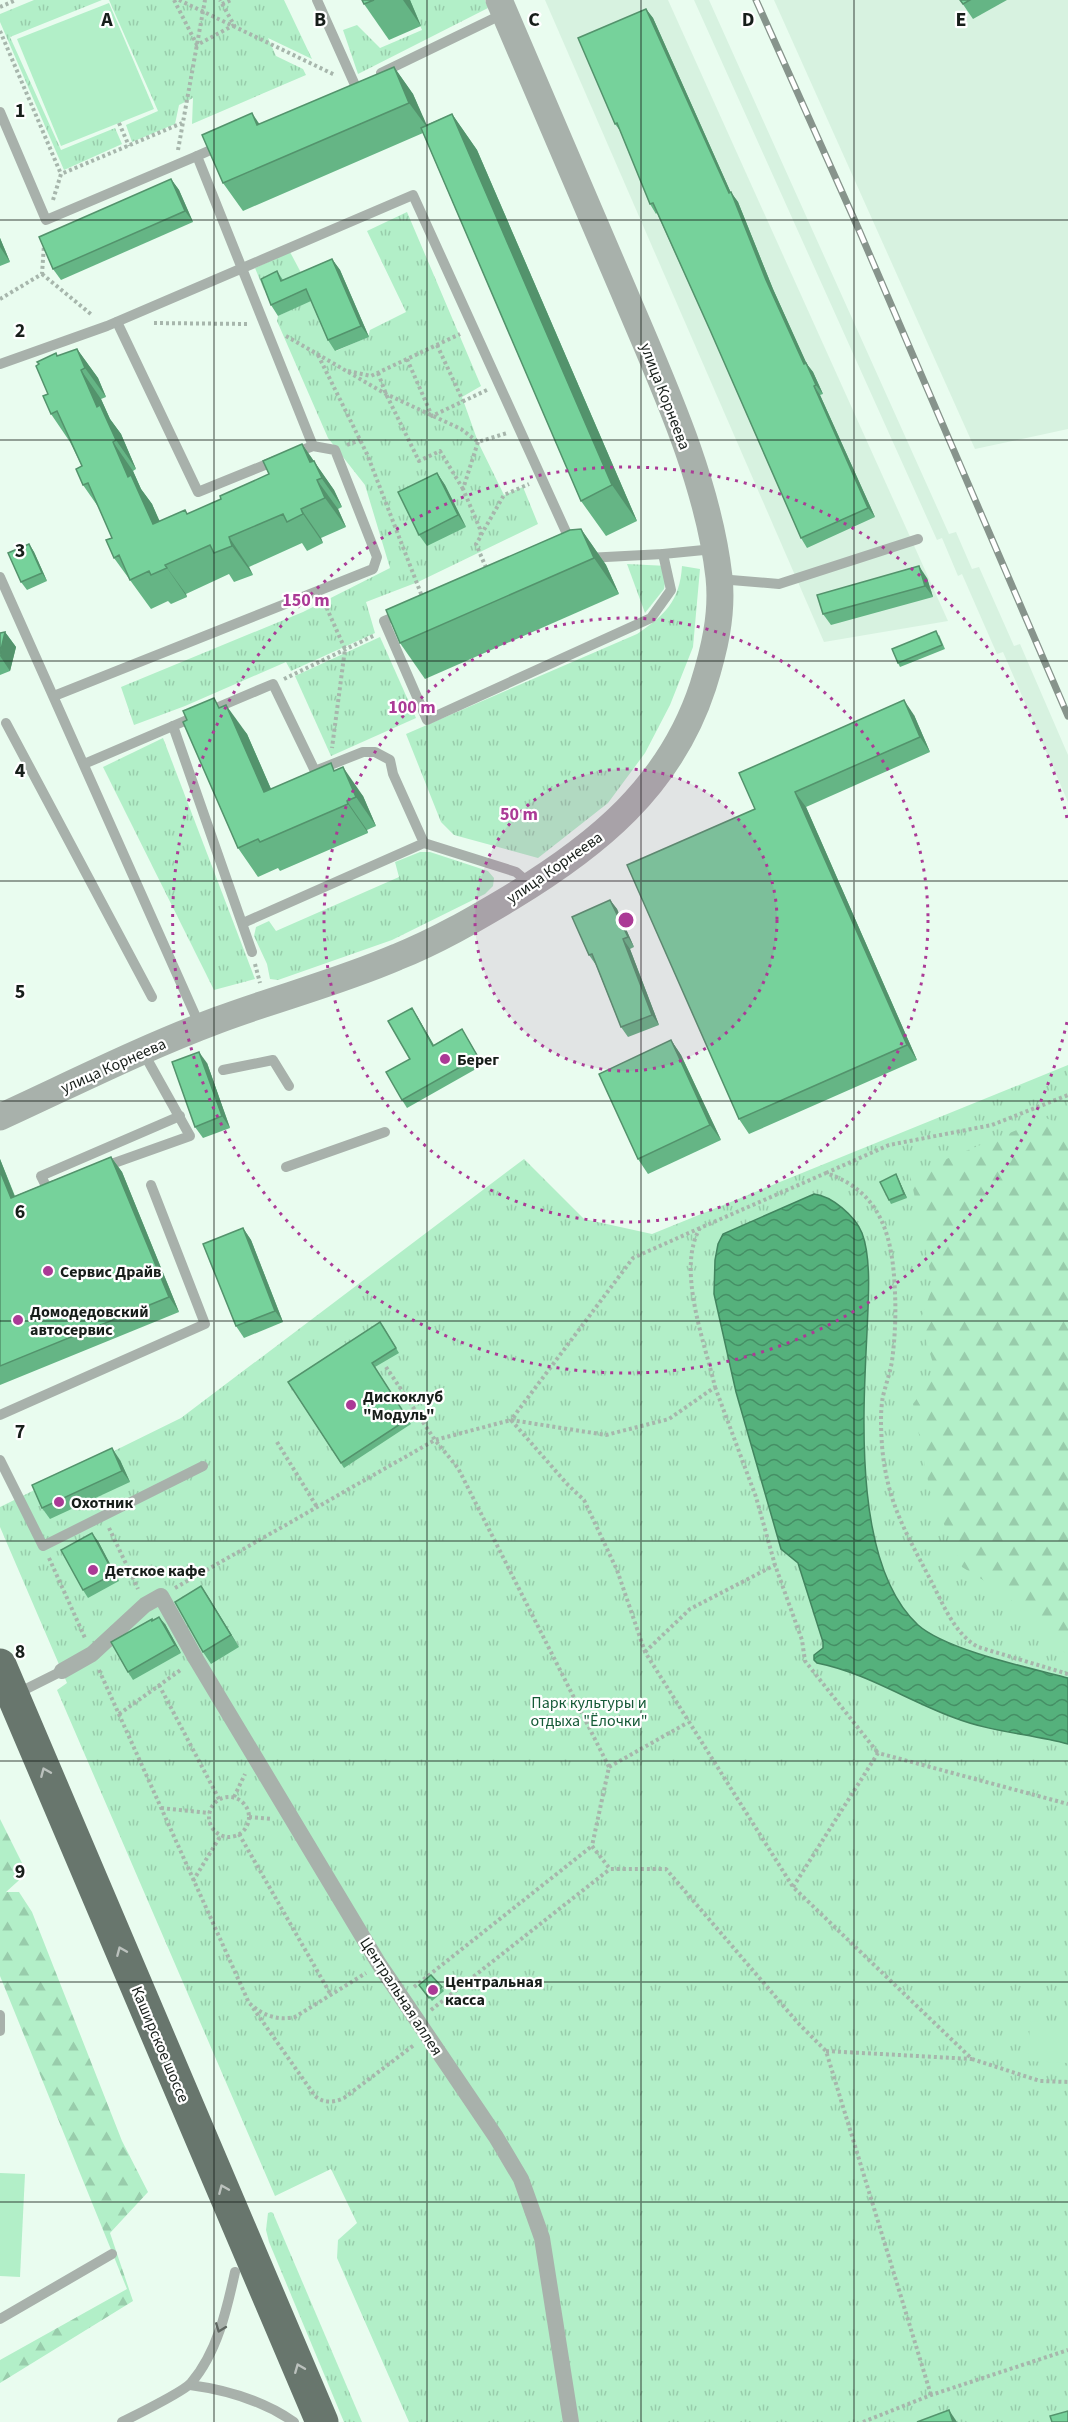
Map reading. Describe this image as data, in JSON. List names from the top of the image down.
{
  "streets": {
    "main road": ["Каширское шоссе"],
    "street": ["улица Корнеева", "Центральная аллея"]
  },
  "parks": ["Парк культуры и отдыха \"Ёлочки\""],
  "places": [
    "Берег",
    "Сервис Драйв",
    "Домодедовский автосервис",
    "Дискоклуб \"Модуль\"",
    "Охотник",
    "Детское кафе",
    "Центральная касса"
  ],
  "grid": {
    "columns": [
      "A",
      "B",
      "C",
      "D",
      "E"
    ],
    "rows": [
      "1",
      "2",
      "3",
      "4",
      "5",
      "6",
      "7",
      "8",
      "9"
    ]
  },
  "rings": ["150 m", "100 m", "50 m"]
}
